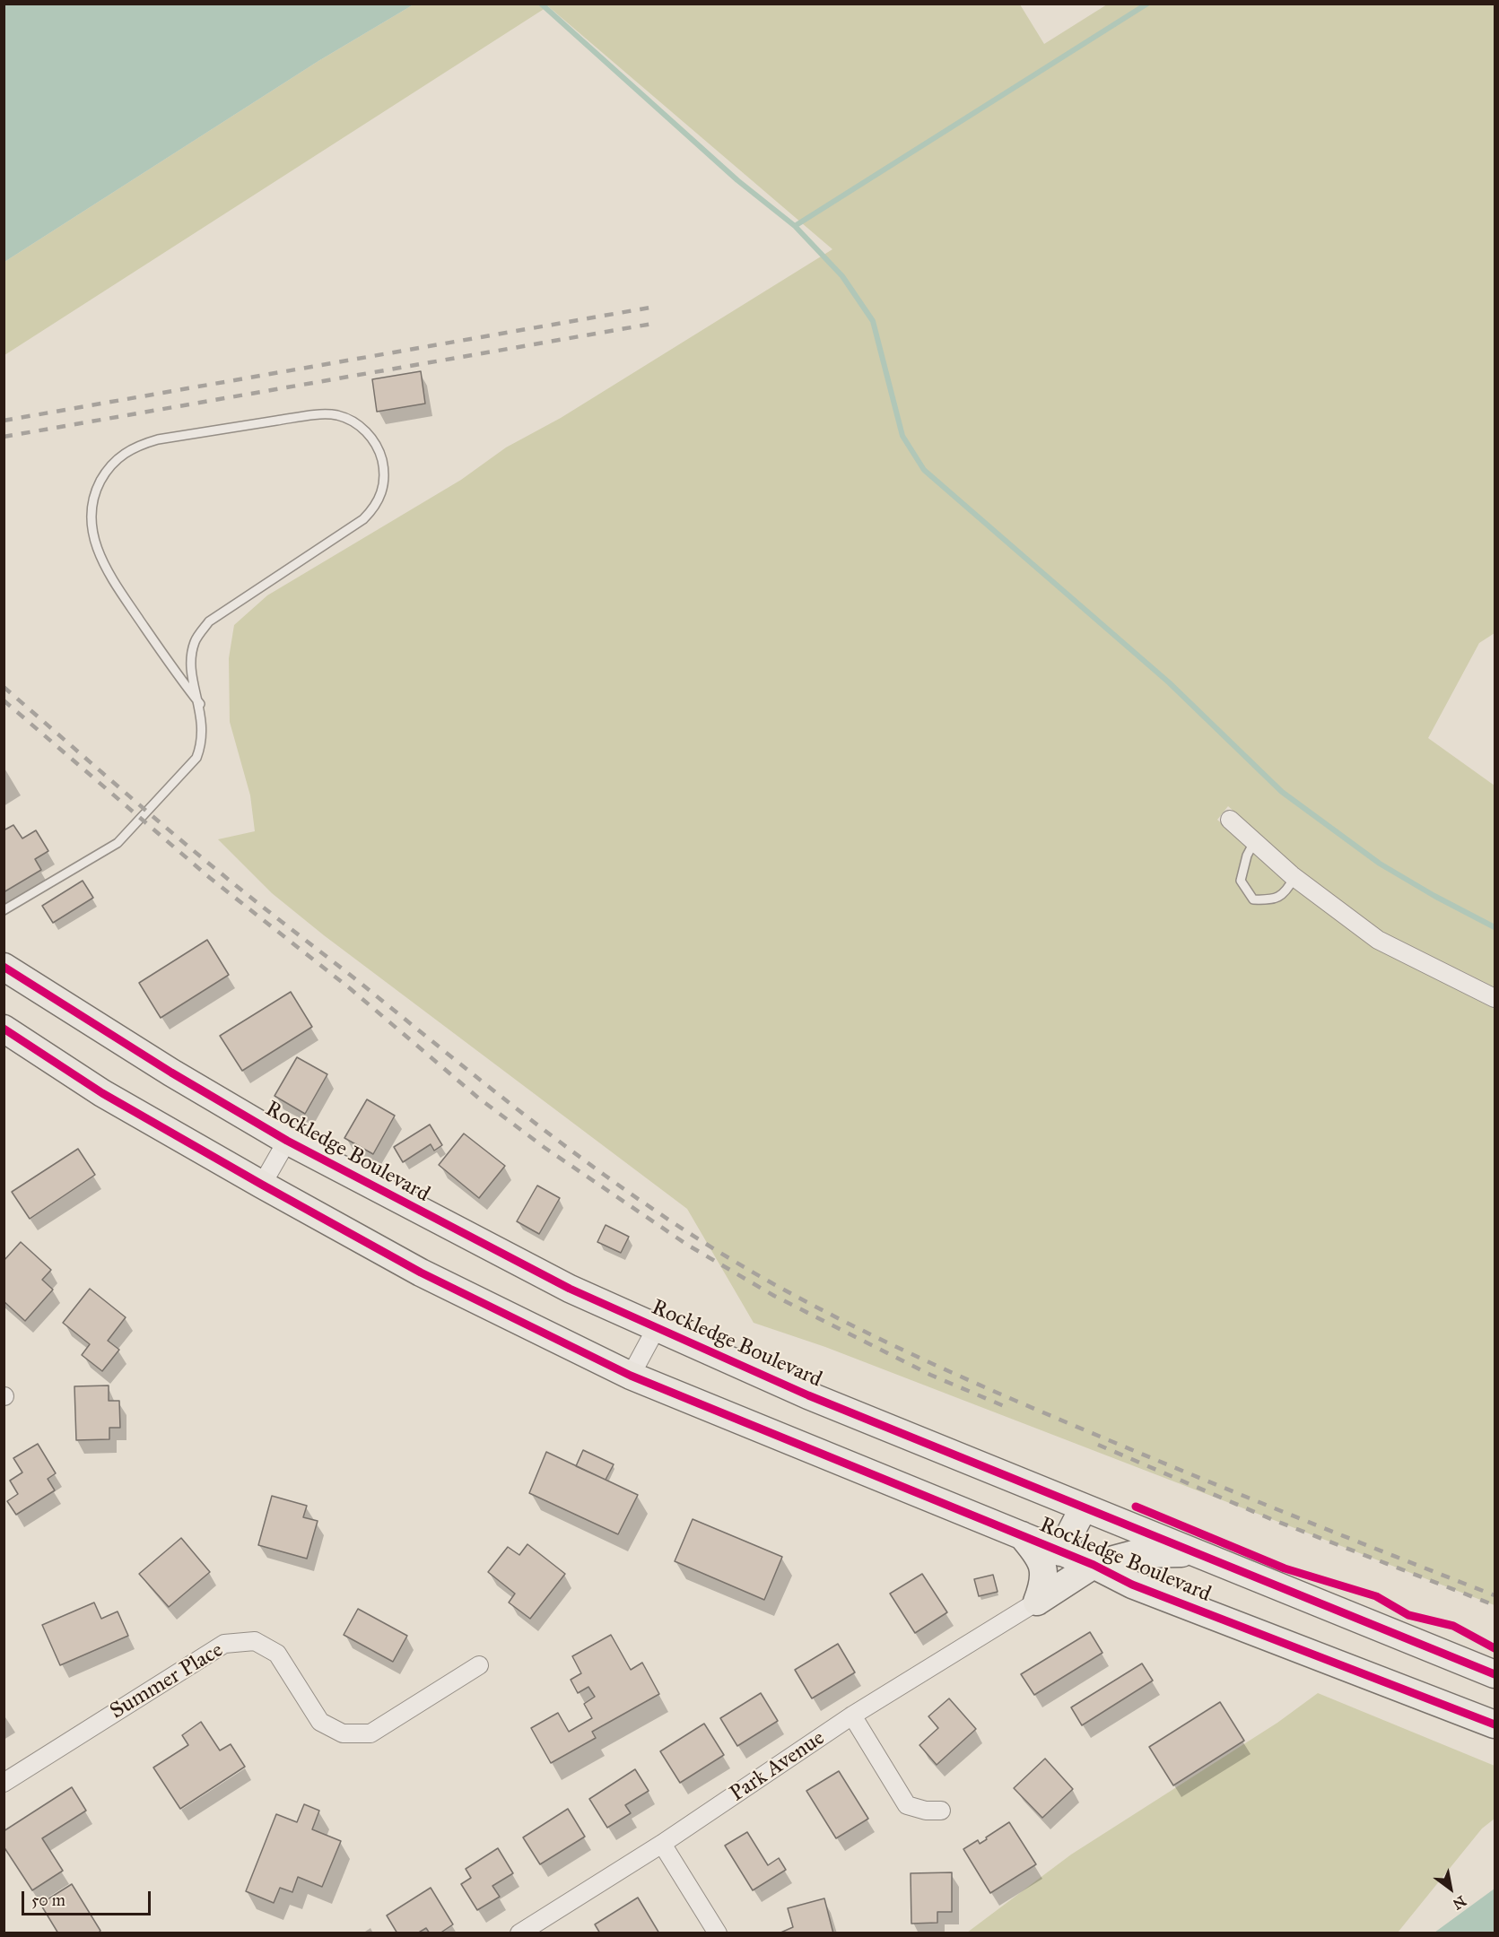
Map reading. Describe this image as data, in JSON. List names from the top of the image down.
{
  "streets": {
    "main road": ["Rockledge Boulevard"],
    "street": ["Summer Place", "Park Avenue"]
  },
  "scale_bar": "50 m",
  "north": "bottom right"
}
